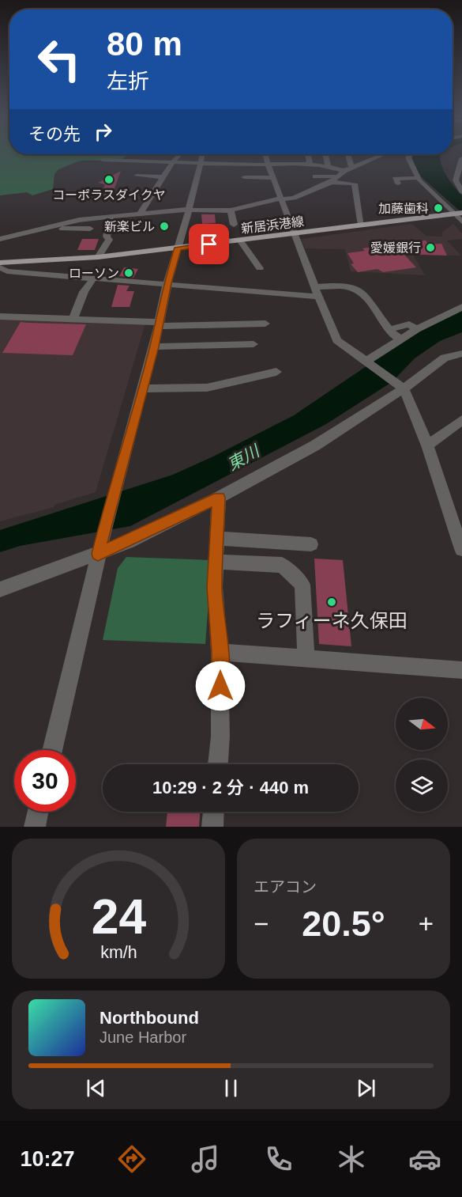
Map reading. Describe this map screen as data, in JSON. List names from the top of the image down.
{
  "streets": {
    "main road": ["新居浜港線"]
  },
  "water": ["東川"],
  "places": [
    "コーポラスダイクヤ",
    "加藤歯科",
    "新楽ビル",
    "愛媛銀行",
    "ローソン",
    "ラフィーネ久保田"
  ],
  "north": "right",
  "page": {
    "turn": ["80 m", "左折"],
    "then": "その先",
    "limit": "30",
    "trip": "10:29 · 2 分 · 440 m",
    "tile": "エアコン",
    "heat": ["−", "20.5°", "+"],
    "song": ["Northbound", "June Harbor"],
    "tabs": "10:27",
    "gauge": ["24", "km/h"]
  }
}
